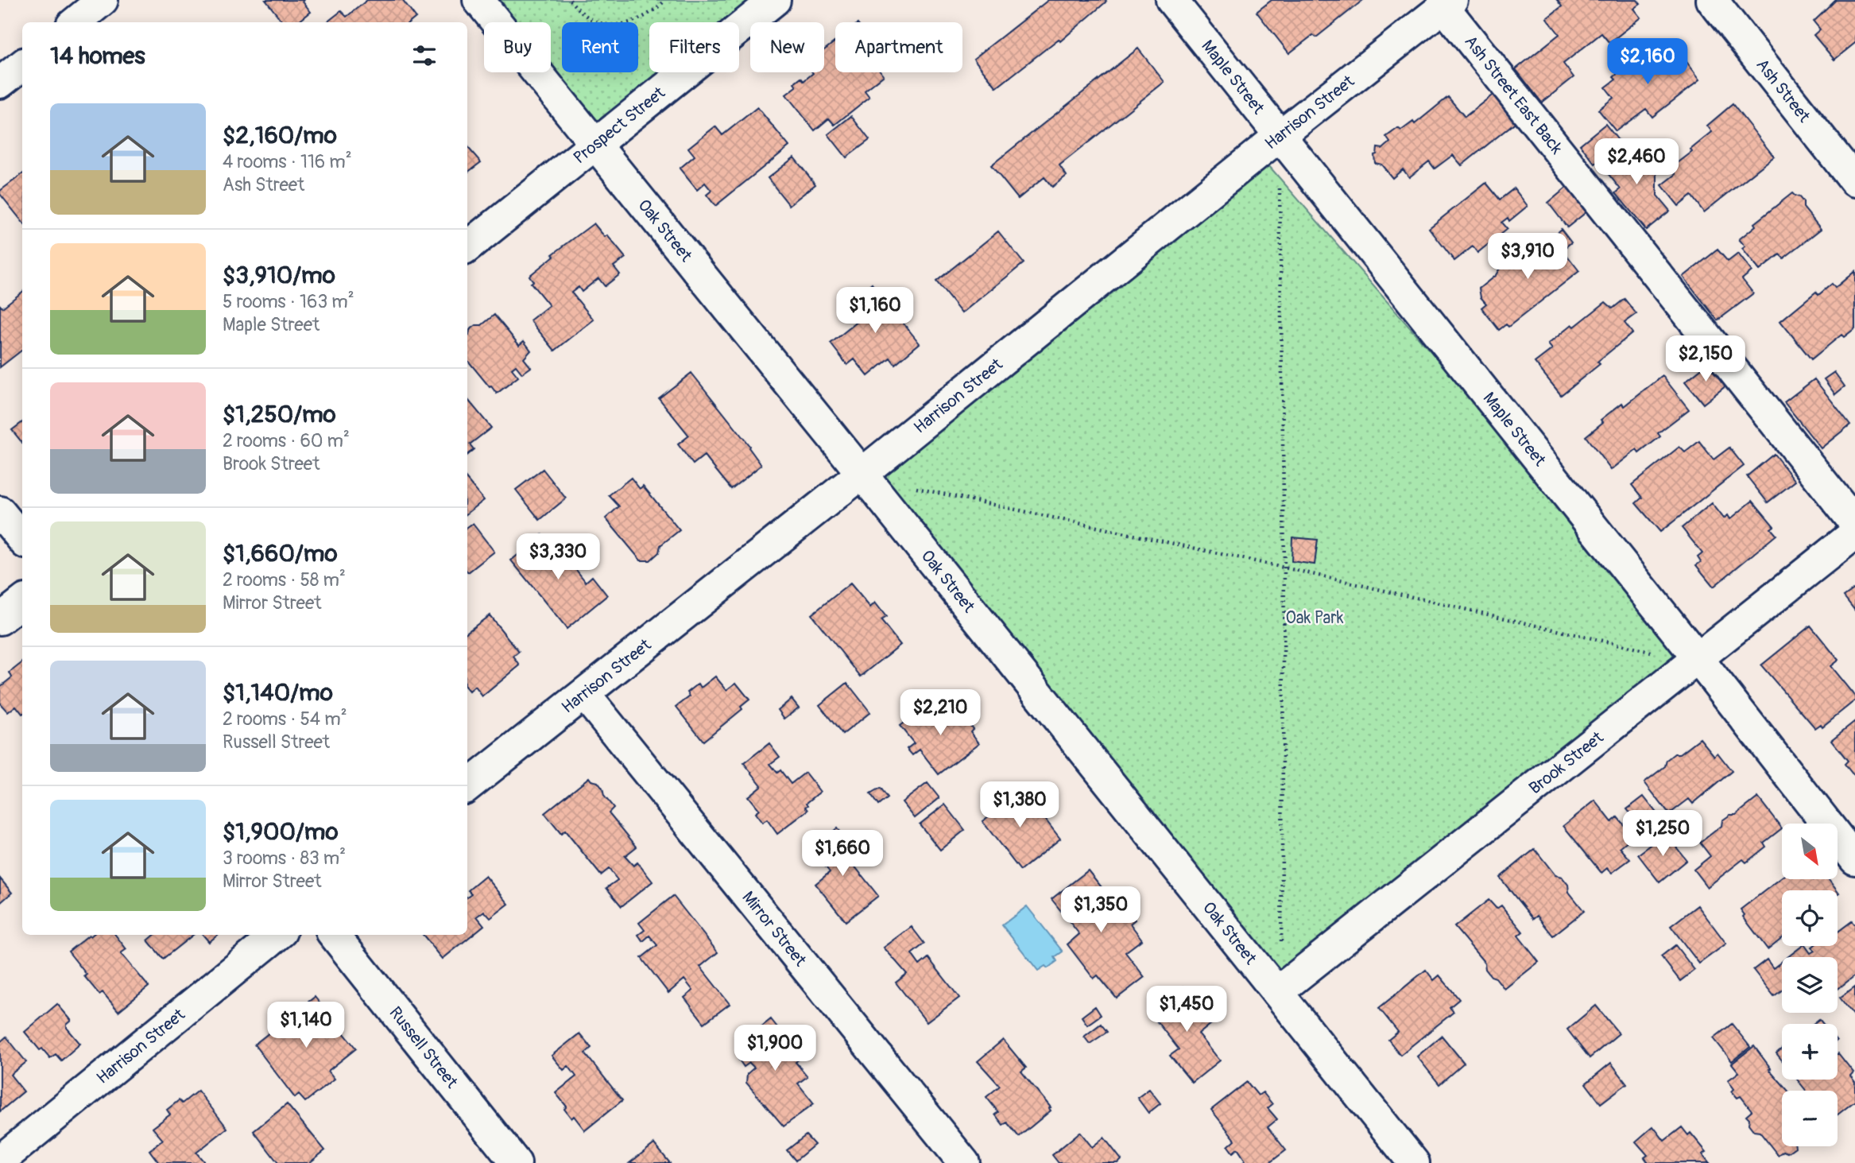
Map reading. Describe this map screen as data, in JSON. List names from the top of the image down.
{
  "streets": {
    "street": [
      "Maple Street",
      "Ash Street",
      "Ash Street East Back",
      "Harrison Street",
      "Prospect Street",
      "Oak Street",
      "Brook Street",
      "Mirror Street",
      "Russell Street"
    ]
  },
  "crossings": [
    ["Maple Street", "Harrison Street"],
    ["Maple Street", "Brook Street"],
    ["Ash Street East Back", "Harrison Street"],
    ["Harrison Street", "Oak Street"],
    ["Harrison Street", "Mirror Street"],
    ["Prospect Street", "Oak Street"],
    ["Oak Street", "Brook Street"]
  ],
  "parks": ["Oak Park"],
  "north": "bottom right",
  "page": {
    "chip": [
      "Buy",
      "Rent",
      "Filters",
      "New",
      "Apartment"
    ],
    "heading": "14 homes",
    "price": [
      "$2,160",
      "$2,460",
      "$3,910",
      "$1,160",
      "$2,150",
      "$3,330",
      "$2,210",
      "$1,380",
      "$1,250",
      "$1,660",
      "$1,350",
      "$1,450",
      "$1,140",
      "$1,900"
    ],
    "list": [
      {
        "name": "$2,160/mo",
        "note": "4 rooms · 116 m² · Ash Street"
      },
      {
        "name": "$3,910/mo",
        "note": "5 rooms · 163 m² · Maple Street"
      },
      {
        "name": "$1,250/mo",
        "note": "2 rooms · 60 m² · Brook Street"
      },
      {
        "name": "$1,660/mo",
        "note": "2 rooms · 58 m² · Mirror Street"
      },
      {
        "name": "$1,140/mo",
        "note": "2 rooms · 54 m² · Russell Street"
      },
      {
        "name": "$1,900/mo",
        "note": "3 rooms · 83 m² · Mirror Street"
      }
    ],
    "map_buttons": ["+", "−"]
  }
}
